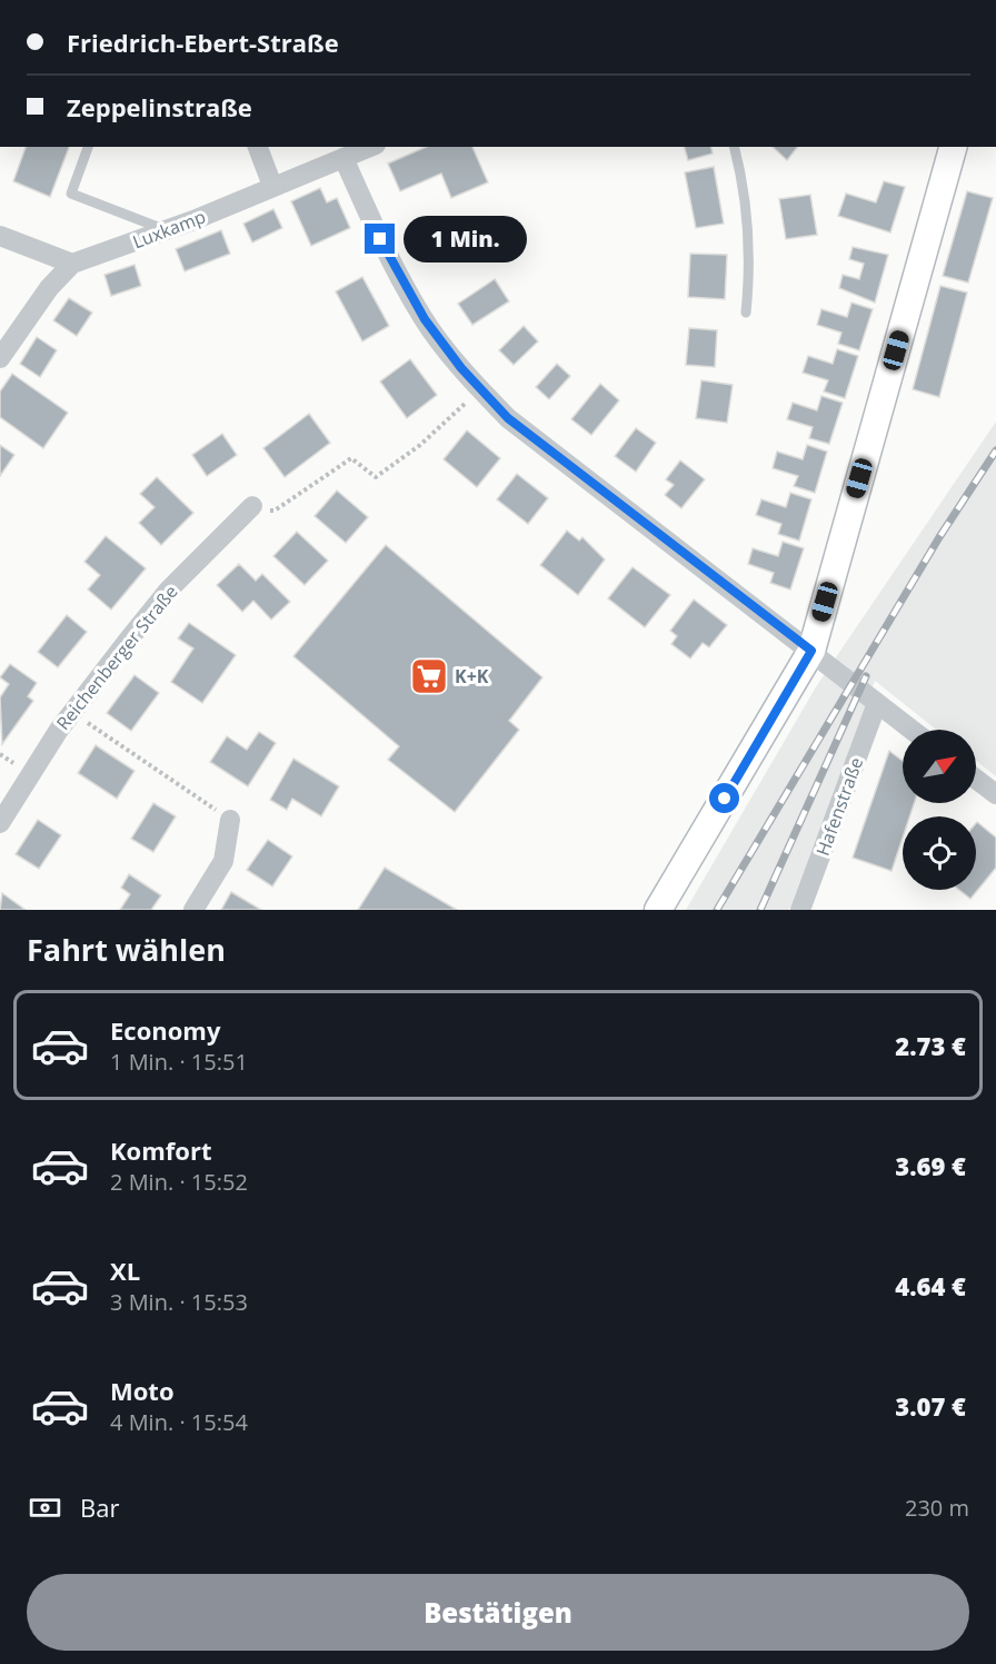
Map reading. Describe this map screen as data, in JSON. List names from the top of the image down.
{
  "streets": {
    "street": ["Luxkamp", "Reichenberger Straße", "Hafenstraße"]
  },
  "places": {
    "supermarket": ["K+K"]
  },
  "north": "top right",
  "page": {
    "banner": ["Friedrich-Ebert-Straße", "Zeppelinstraße"],
    "bubble": "1 Min.",
    "heading": "Fahrt wählen",
    "list": [
      {
        "name": "Economy",
        "note": "1 Min. · 15:51",
        "value": "2.73 €"
      },
      {
        "name": "Komfort",
        "note": "2 Min. · 15:52",
        "value": "3.69 €"
      },
      {
        "name": "XL",
        "note": "3 Min. · 15:53",
        "value": "4.64 €"
      },
      {
        "name": "Moto",
        "note": "4 Min. · 15:54",
        "value": "3.07 €"
      }
    ],
    "pay": ["Bar", "230 m"],
    "buttons": "Bestätigen"
  }
}
